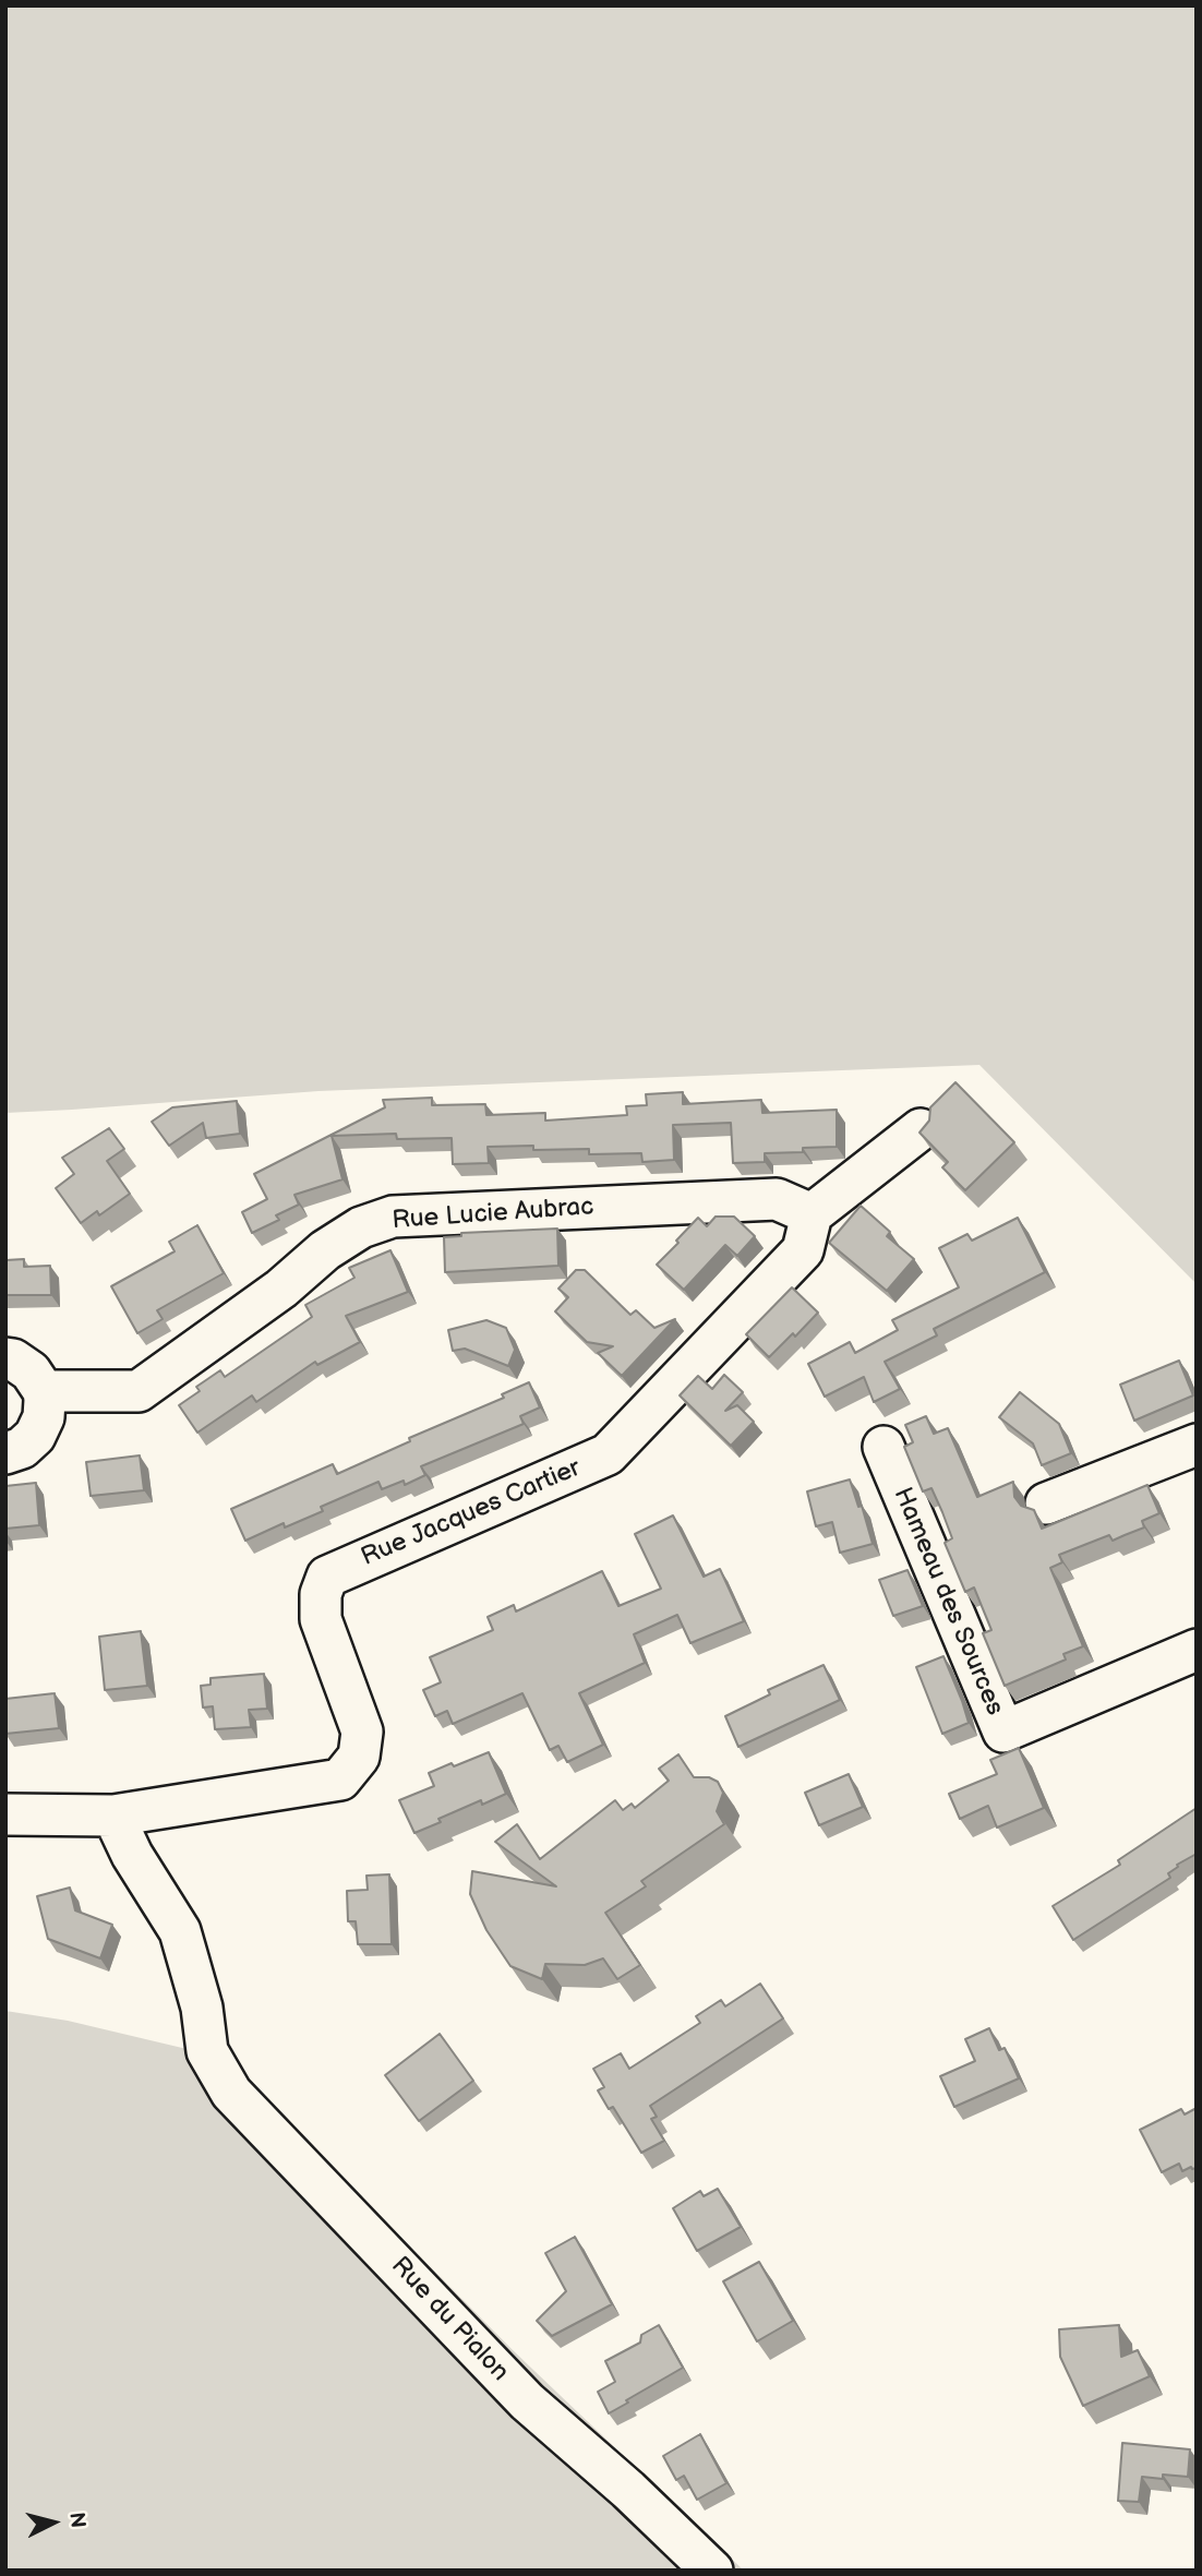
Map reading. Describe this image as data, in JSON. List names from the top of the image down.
{
  "streets": {
    "street": [
      "Rue Lucie Aubrac",
      "Rue Jacques Cartier",
      "Hameau des Sources",
      "Rue du Pialon"
    ]
  },
  "crossings": [
    ["Rue Lucie Aubrac", "Rue Jacques Cartier"],
    ["Rue Jacques Cartier", "Rue du Pialon"]
  ],
  "north": "right"
}
